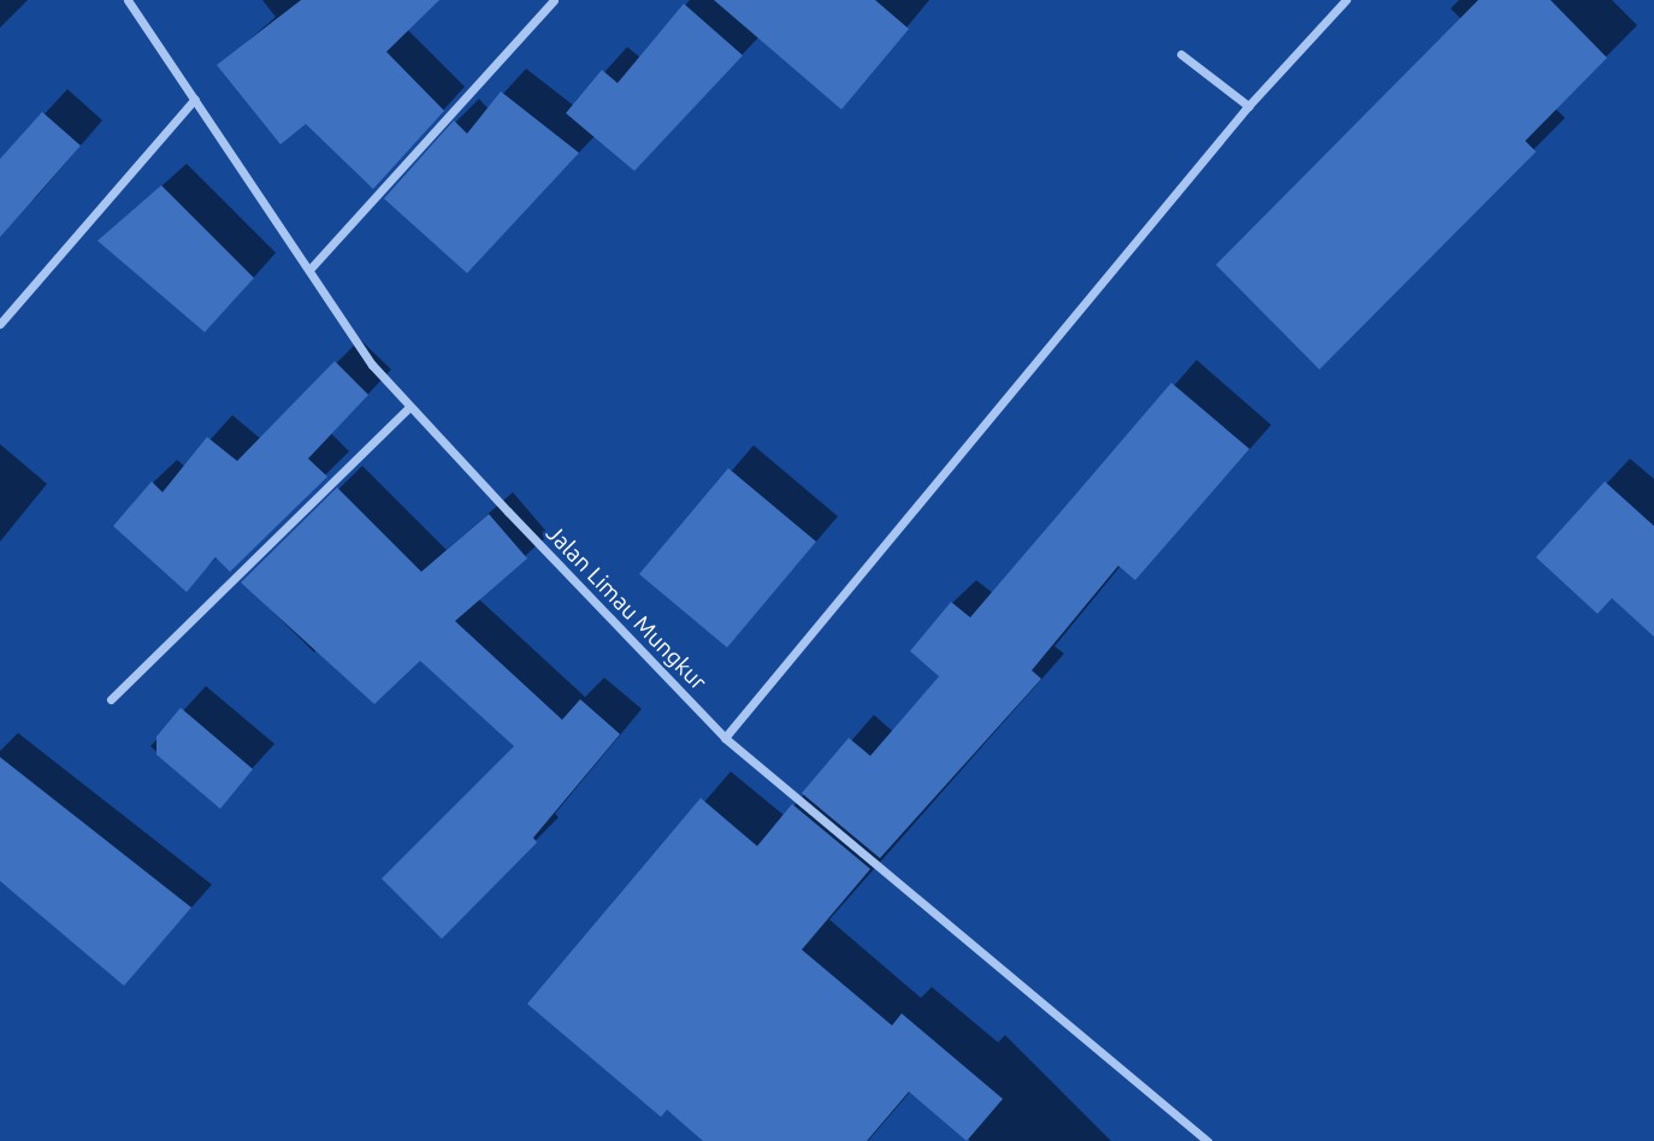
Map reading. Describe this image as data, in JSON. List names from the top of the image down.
{
  "streets": {
    "street": ["Jalan Limau Mungkur"]
  }
}
